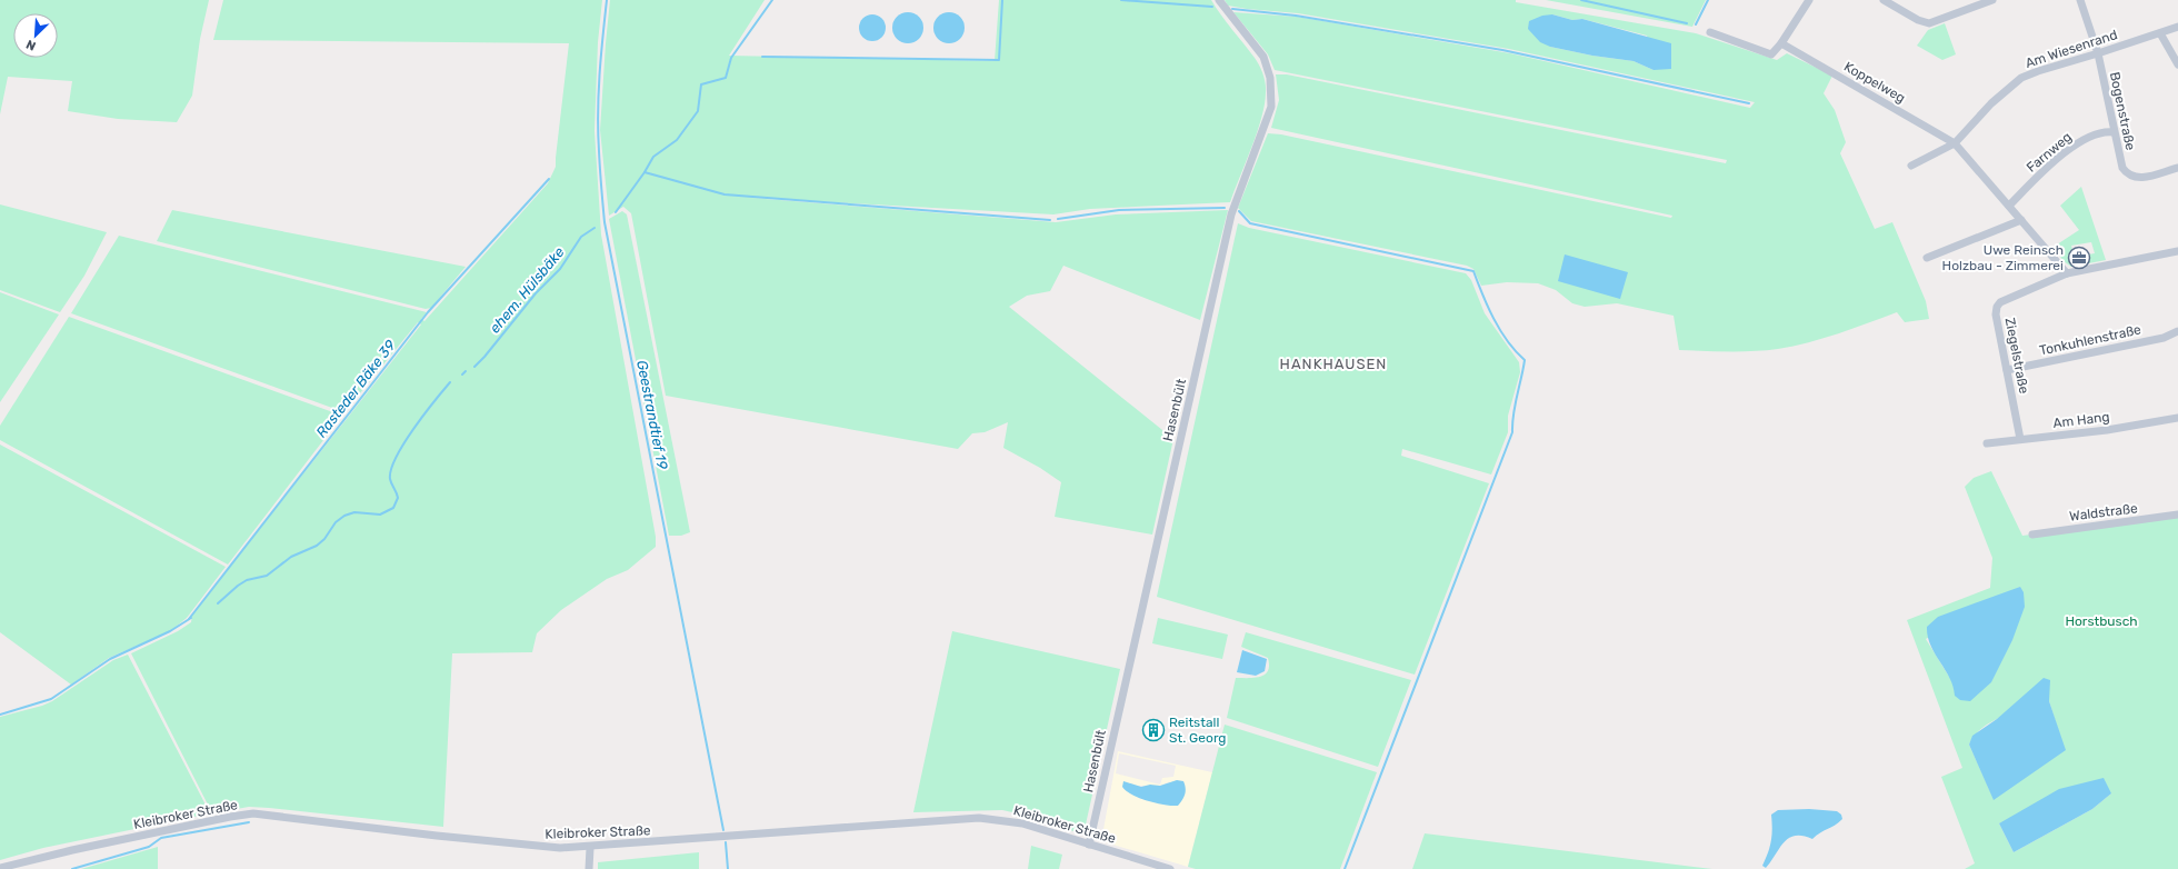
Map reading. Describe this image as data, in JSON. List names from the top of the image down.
{
  "streets": {
    "street": [
      "Am Wiesenrand",
      "Koppelweg",
      "Bogenstraße",
      "Farnweg",
      "Tonkuhlenstraße",
      "Ziegelstraße",
      "Hasenbült",
      "Am Hang",
      "Waldstraße",
      "Kleibroker Straße"
    ]
  },
  "crossings": [
    ["Am Wiesenrand", "Koppelweg"],
    ["Am Wiesenrand", "Bogenstraße"],
    ["Bogenstraße", "Farnweg"],
    ["Tonkuhlenstraße", "Ziegelstraße"],
    ["Ziegelstraße", "Am Hang"],
    ["Hasenbült", "Kleibroker Straße"]
  ],
  "districts": ["HANKHAUSEN"],
  "water": ["ehem. Hülsbäke", "Rasteder Bäke 39", "Geestrandtief 19"],
  "parks": ["Horstbusch"],
  "places": {
    "office": ["Uwe Reinsch Holzbau - Zimmerei"],
    "building": ["Reitstall St. Georg"]
  },
  "north": "bottom left"
}
